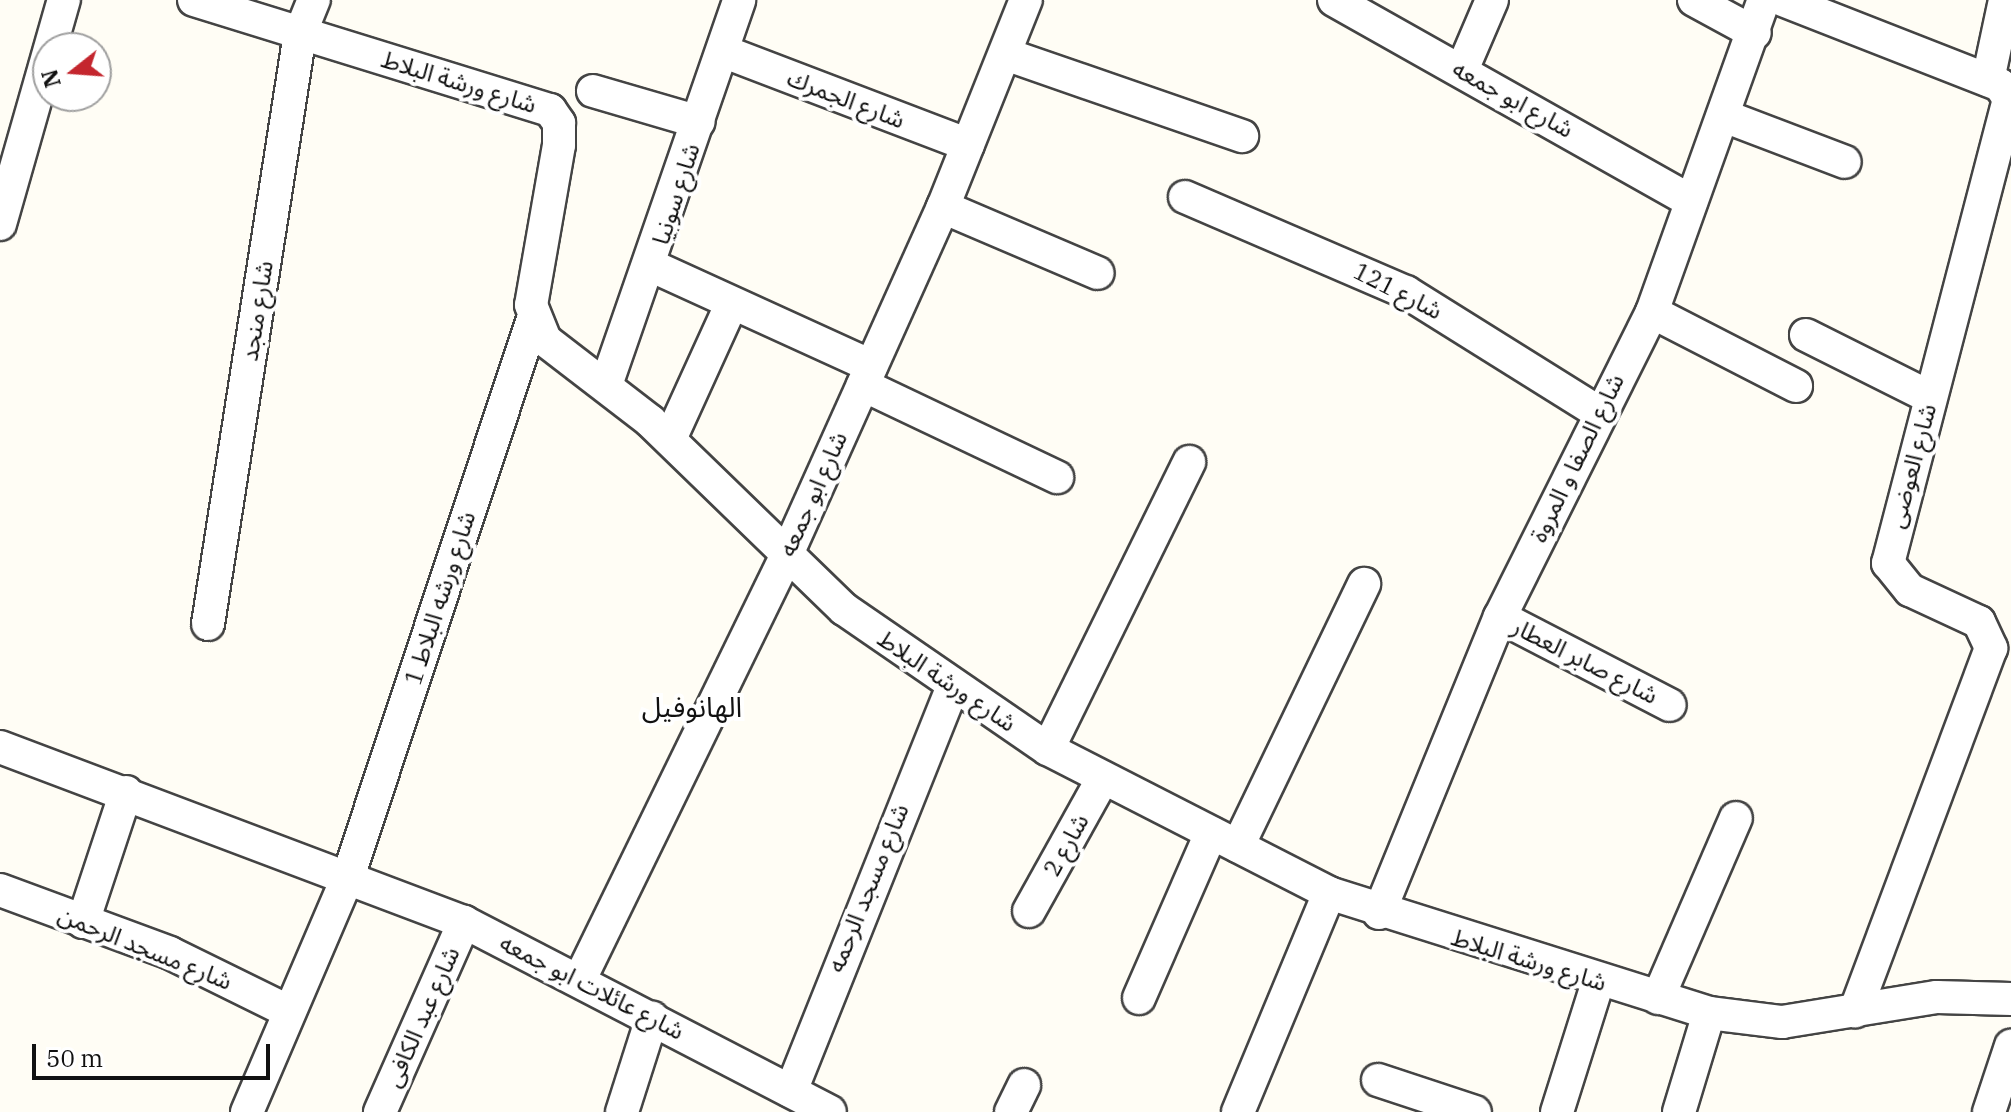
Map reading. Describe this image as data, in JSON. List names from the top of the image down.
{
  "streets": {
    "street": [
      "شارع ورشة البلاط",
      "شارع الجمرك",
      "شارع ابو جمعه",
      "شارع سونيا",
      "شارع 121",
      "شارع منجد",
      "شارع الصفا و المروة",
      "شارع العوضى",
      "شارع ورشه البلاط 1",
      "شارع صابر العطار",
      "شارع 2",
      "شارع مسجد الرحمه",
      "شارع مسجد الرحمن",
      "شارع عائلات ابو جمعه",
      "شارع عبد الكافى"
    ]
  },
  "crossings": [
    ["شارع ورشة البلاط", "شارع ابو جمعه"],
    ["شارع ورشة البلاط", "شارع سونيا"],
    ["شارع ورشة البلاط", "شارع منجد"],
    ["شارع ورشة البلاط", "شارع الصفا و المروة"],
    ["شارع ورشة البلاط", "شارع العوضى"],
    ["شارع ورشة البلاط", "شارع ورشه البلاط 1"],
    ["شارع ورشة البلاط", "شارع 2"],
    ["شارع ورشة البلاط", "شارع مسجد الرحمه"],
    ["شارع الجمرك", "شارع ابو جمعه"],
    ["شارع الجمرك", "شارع سونيا"],
    ["شارع ابو جمعه", "شارع الصفا و المروة"],
    ["شارع ابو جمعه", "شارع عائلات ابو جمعه"],
    ["شارع 121", "شارع الصفا و المروة"],
    ["شارع الصفا و المروة", "شارع صابر العطار"],
    ["شارع ورشه البلاط 1", "شارع مسجد الرحمن"],
    ["شارع ورشه البلاط 1", "شارع عائلات ابو جمعه"],
    ["شارع مسجد الرحمه", "شارع عائلات ابو جمعه"],
    ["شارع عائلات ابو جمعه", "شارع عبد الكافى"]
  ],
  "districts": ["الهانوفيل"],
  "scale_bar": "50 m",
  "north": "left"
}
